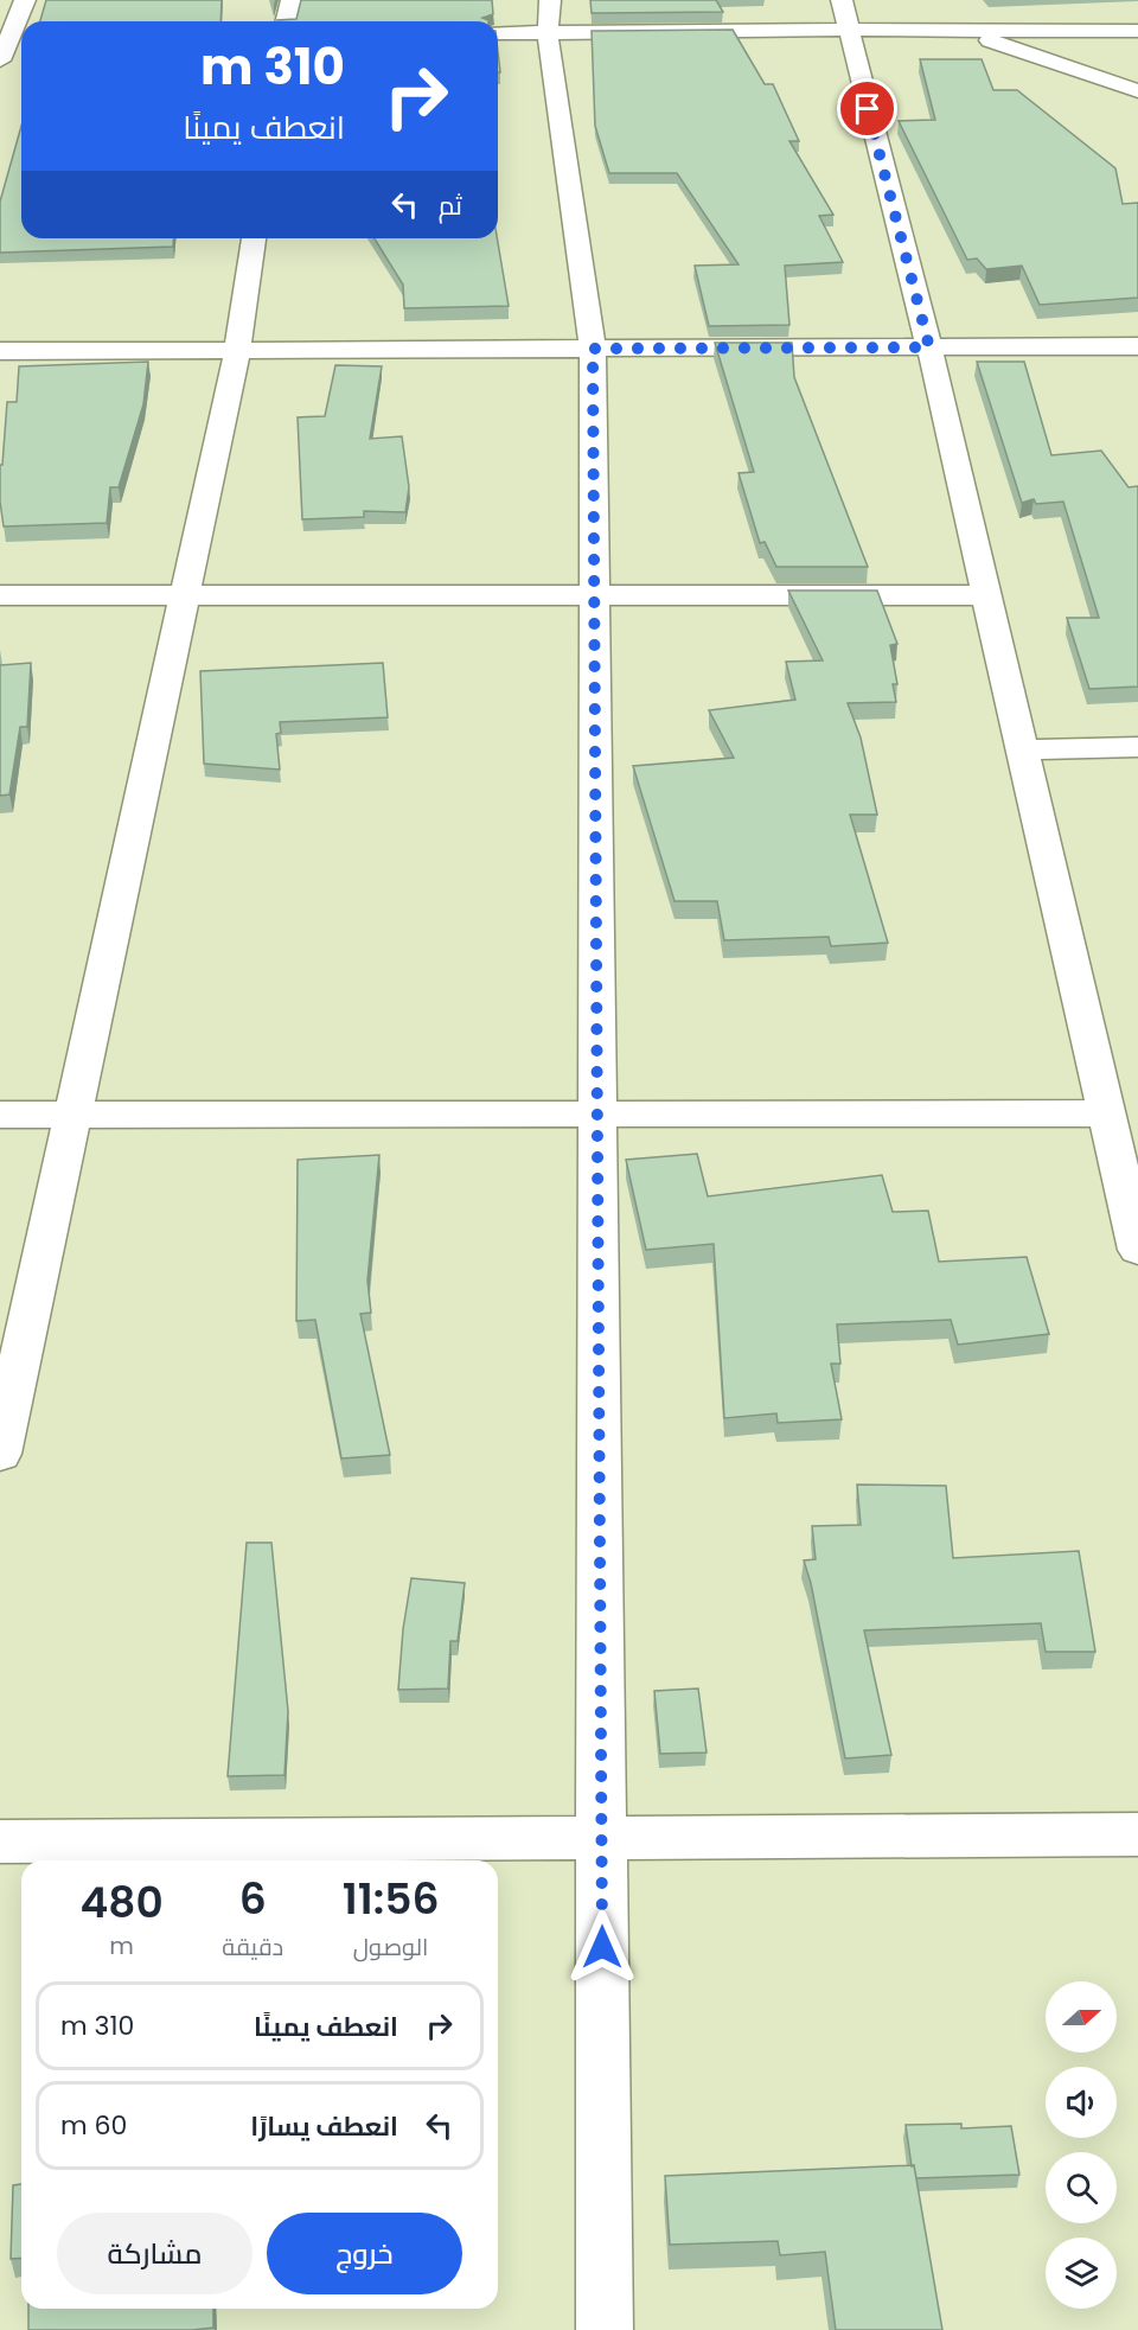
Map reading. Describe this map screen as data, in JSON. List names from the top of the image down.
{
  "north": "right",
  "page": {
    "turn": ["310 m", "انعطف يمينًا"],
    "then": "ثم",
    "eta": [
      "11:56",
      "الوصول",
      "6",
      "دقيقة",
      "480",
      "m"
    ],
    "list": [
      {
        "name": "انعطف يمينًا",
        "value": "310 m"
      },
      {
        "name": "انعطف يسارًا",
        "value": "60 m"
      }
    ],
    "buttons": ["خروج", "مشاركة"]
  }
}
